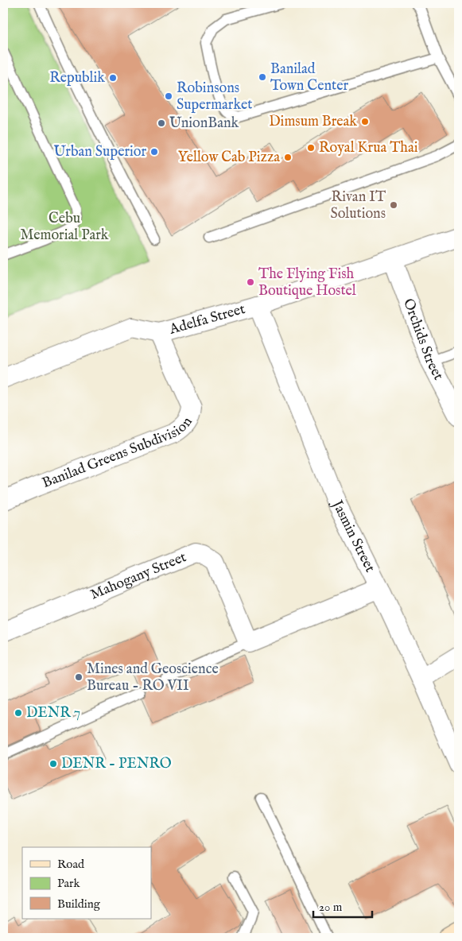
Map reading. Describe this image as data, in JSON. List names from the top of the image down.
{
  "streets": {
    "street": [
      "Adelfa Street",
      "Orchids Street",
      "Banilad Greens Subdivision",
      "Jasmin Street",
      "Mahogany Street"
    ]
  },
  "crossings": [
    ["Adelfa Street", "Orchids Street"],
    ["Adelfa Street", "Banilad Greens Subdivision"],
    ["Adelfa Street", "Jasmin Street"]
  ],
  "parks": ["Cebu Memorial Park"],
  "places": [
    "Banilad Town Center",
    "Republik",
    "Robinsons Supermarket",
    "Dimsum Break",
    "UnionBank",
    "Royal Krua Thai",
    "Urban Superior",
    "Yellow Cab Pizza",
    "Rivan IT Solutions",
    "The Flying Fish Boutique Hostel",
    "Mines and Geoscience Bureau - RO VII",
    "DENR 7",
    "DENR - PENRO"
  ],
  "legend": ["Road", "Park", "Building"],
  "scale_bar": "20 m"
}
